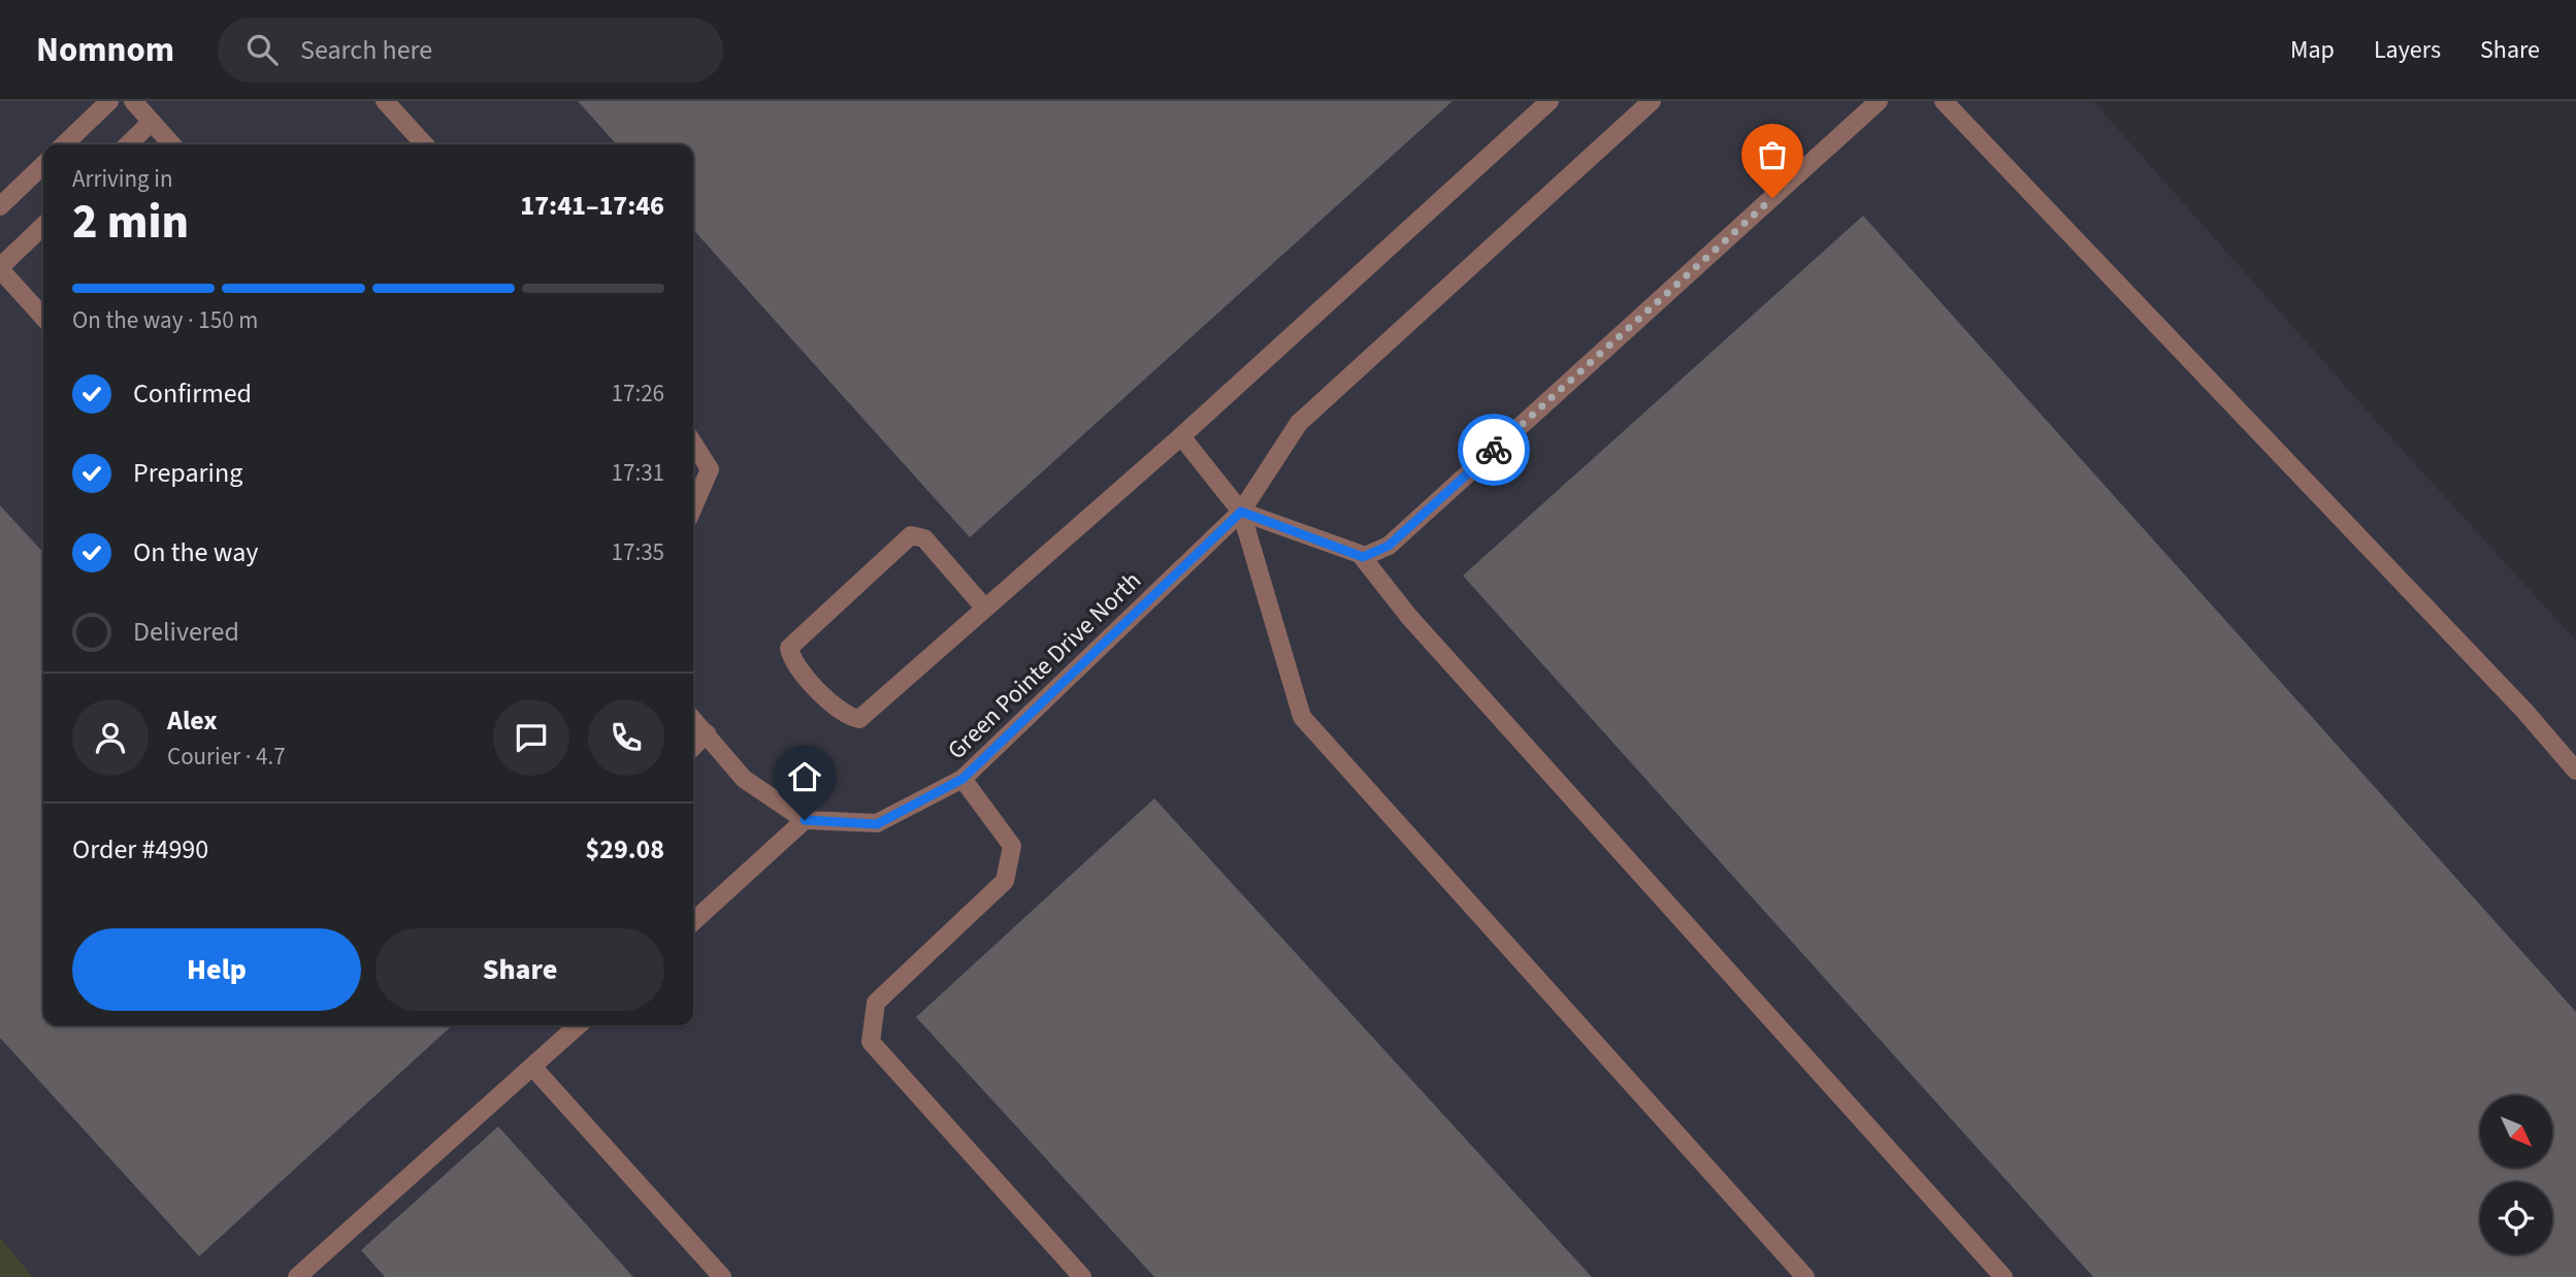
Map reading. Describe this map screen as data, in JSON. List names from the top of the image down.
{
  "streets": {
    "street": ["Green Pointe Drive North"]
  },
  "north": "bottom right",
  "page": {
    "header": "Nomnom",
    "search": "Search here",
    "nav": ["Map", "Layers", "Share"],
    "heading": ["2 min", "Arriving in", "17:41–17:46"],
    "panel": [
      "Alex",
      "Courier · 4.7",
      "Order #4990",
      "$29.08"
    ],
    "bar": "On the way · 150 m",
    "list": [
      ["Confirmed", "17:26"],
      ["Preparing", "17:31"],
      ["On the way", "17:35"],
      "Delivered"
    ],
    "buttons": ["Help", "Share"]
  }
}
